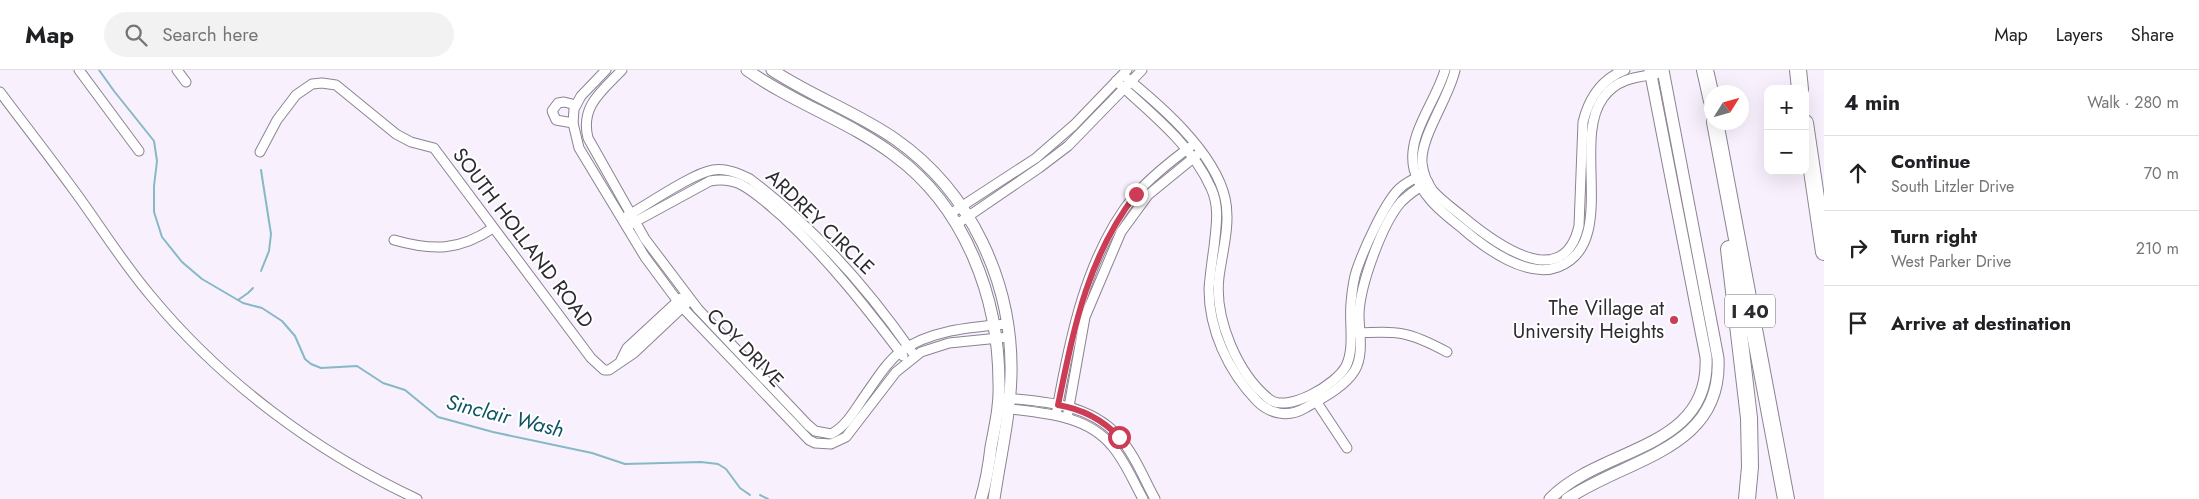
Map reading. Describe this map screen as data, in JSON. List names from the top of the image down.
{
  "streets": {
    "highway": ["I 40"],
    "street": ["ARDREY CIRCLE", "SOUTH HOLLAND ROAD", "COY DRIVE"]
  },
  "crossings": [
    ["ARDREY CIRCLE", "COY DRIVE"],
    ["SOUTH HOLLAND ROAD", "COY DRIVE"]
  ],
  "water": ["Sinclair Wash"],
  "places": ["The Village at University Heights"],
  "north": "top right",
  "page": {
    "header": "Map",
    "search": "Search here",
    "nav": ["Map", "Layers", "Share"],
    "heading": ["4 min", "Walk · 280 m"],
    "map_buttons": ["+", "−"],
    "list": [
      ["Continue", "South Litzler Drive", "70 m"],
      ["Turn right", "West Parker Drive", "210 m"],
      "Arrive at destination"
    ]
  }
}
